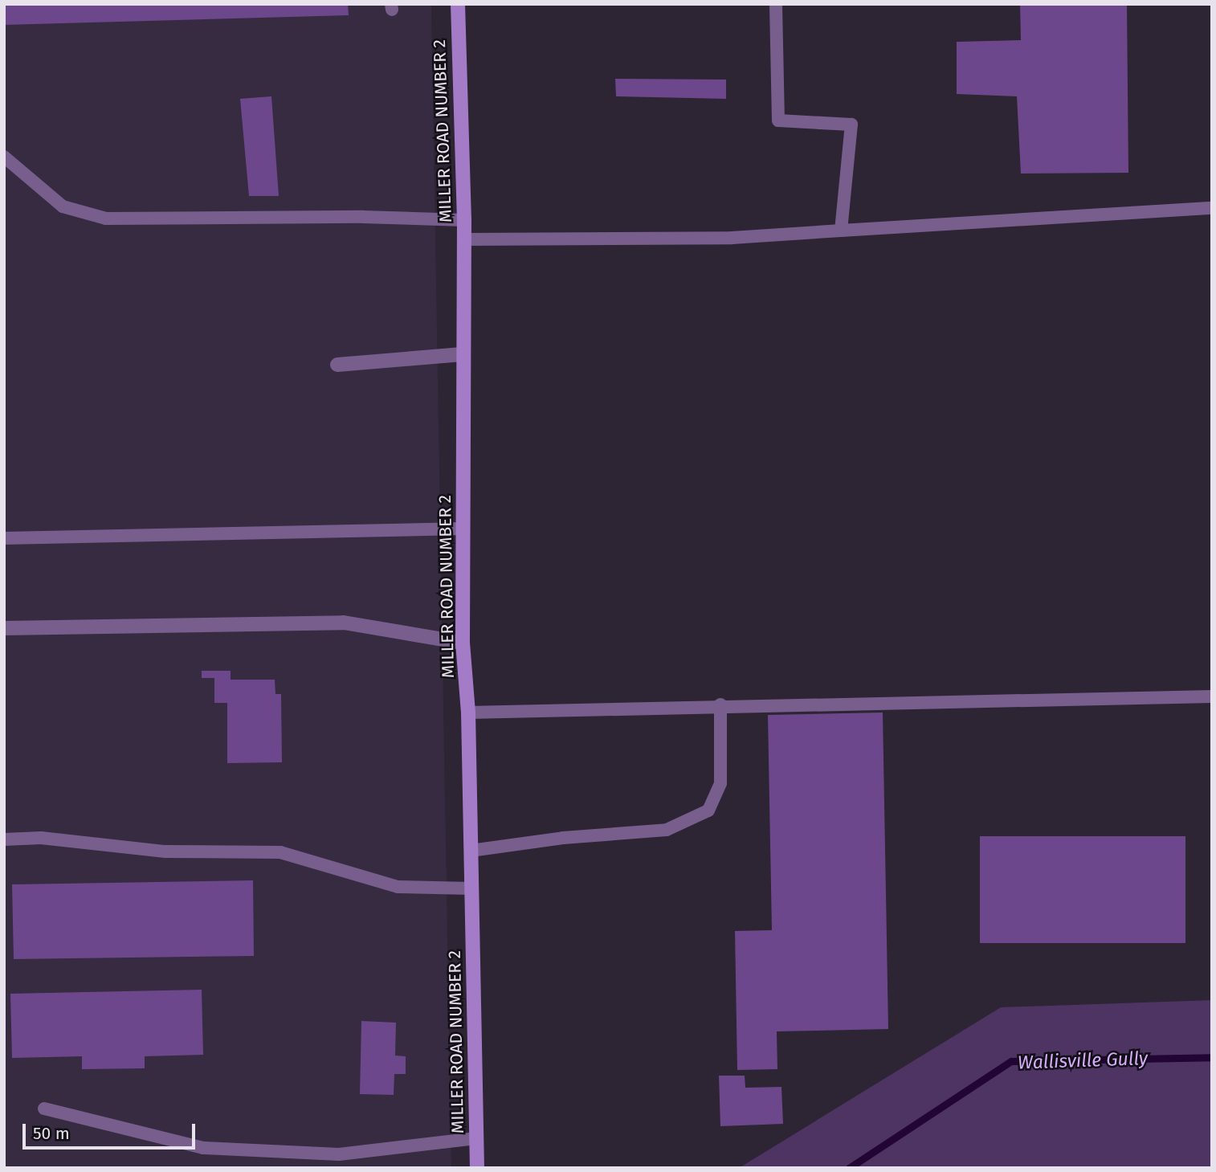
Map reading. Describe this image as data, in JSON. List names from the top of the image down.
{
  "streets": {
    "main road": ["MILLER ROAD NUMBER 2"]
  },
  "water": ["Wallisville Gully"],
  "scale_bar": "50 m"
}
